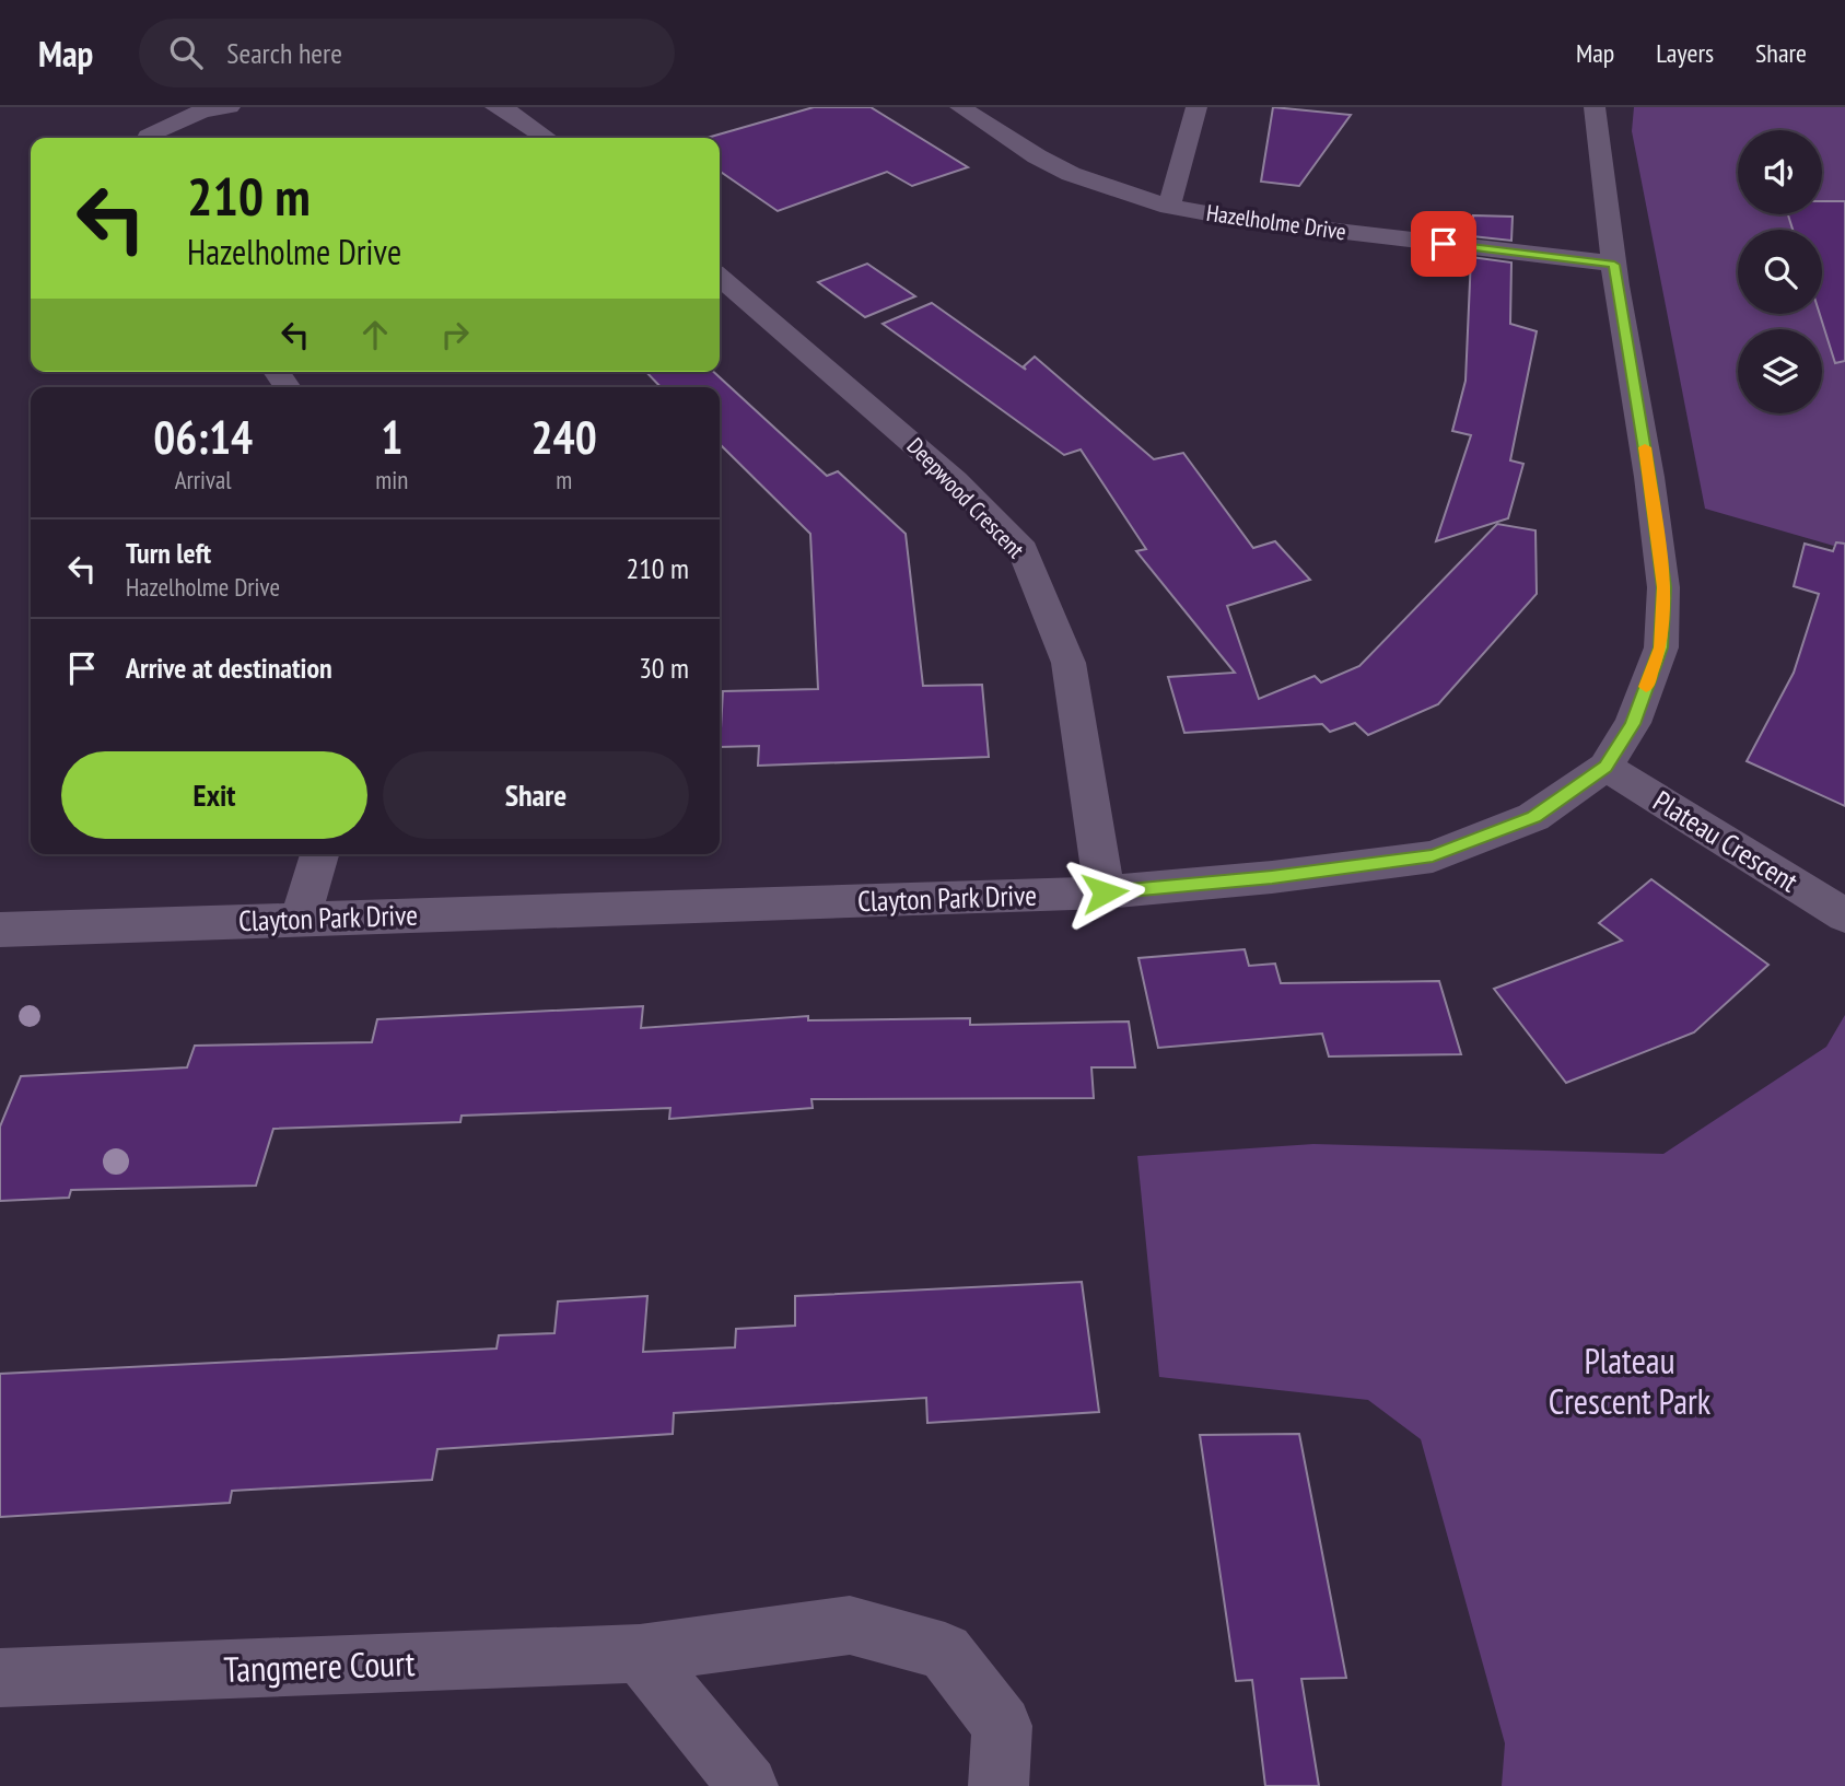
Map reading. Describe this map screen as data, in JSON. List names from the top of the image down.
{
  "streets": {
    "street": [
      "Hazelholme Drive",
      "Deepwood Crescent",
      "Plateau Crescent",
      "Clayton Park Drive",
      "Tangmere Court"
    ]
  },
  "crossings": [
    ["Hazelholme Drive", "Clayton Park Drive"],
    ["Deepwood Crescent", "Clayton Park Drive"],
    ["Plateau Crescent", "Clayton Park Drive"]
  ],
  "parks": ["Plateau Crescent Park"],
  "page": {
    "header": "Map",
    "search": "Search here",
    "nav": ["Map", "Layers", "Share"],
    "turn": ["210 m", "Hazelholme Drive"],
    "eta": [
      "06:14",
      "Arrival",
      "1",
      "min",
      "240",
      "m"
    ],
    "list": [
      {
        "name": "Turn left",
        "note": "Hazelholme Drive",
        "value": "210 m"
      },
      {
        "name": "Arrive at destination",
        "value": "30 m"
      }
    ],
    "buttons": ["Exit", "Share"]
  }
}
